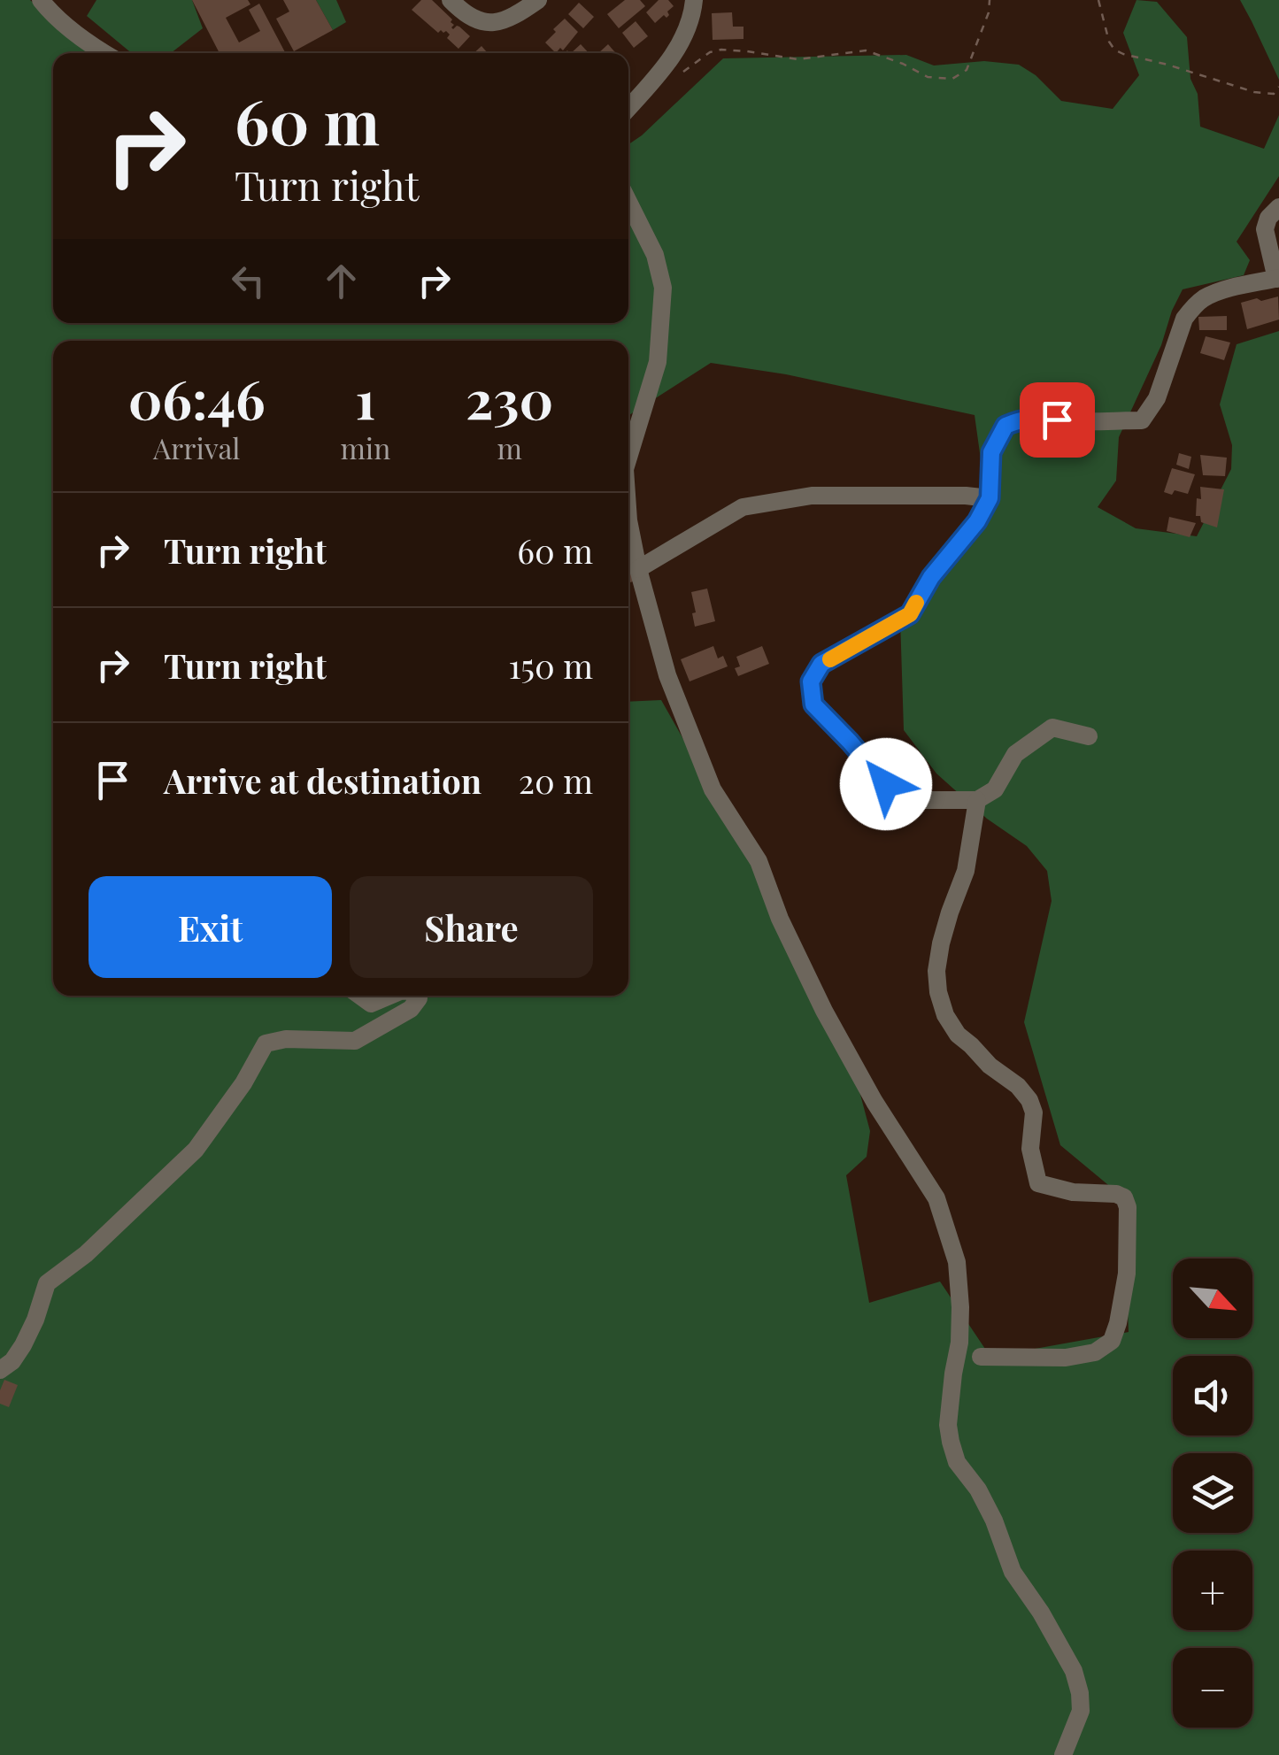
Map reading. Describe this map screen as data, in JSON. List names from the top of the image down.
{
  "north": "bottom right",
  "page": {
    "turn": ["60 m", "Turn right"],
    "eta": [
      "06:46",
      "Arrival",
      "1",
      "min",
      "230",
      "m"
    ],
    "list": [
      {
        "name": "Turn right",
        "value": "60 m"
      },
      {
        "name": "Turn right",
        "value": "150 m"
      },
      {
        "name": "Arrive at destination",
        "value": "20 m"
      }
    ],
    "buttons": ["Exit", "Share"],
    "map_buttons": ["+", "−"]
  }
}
